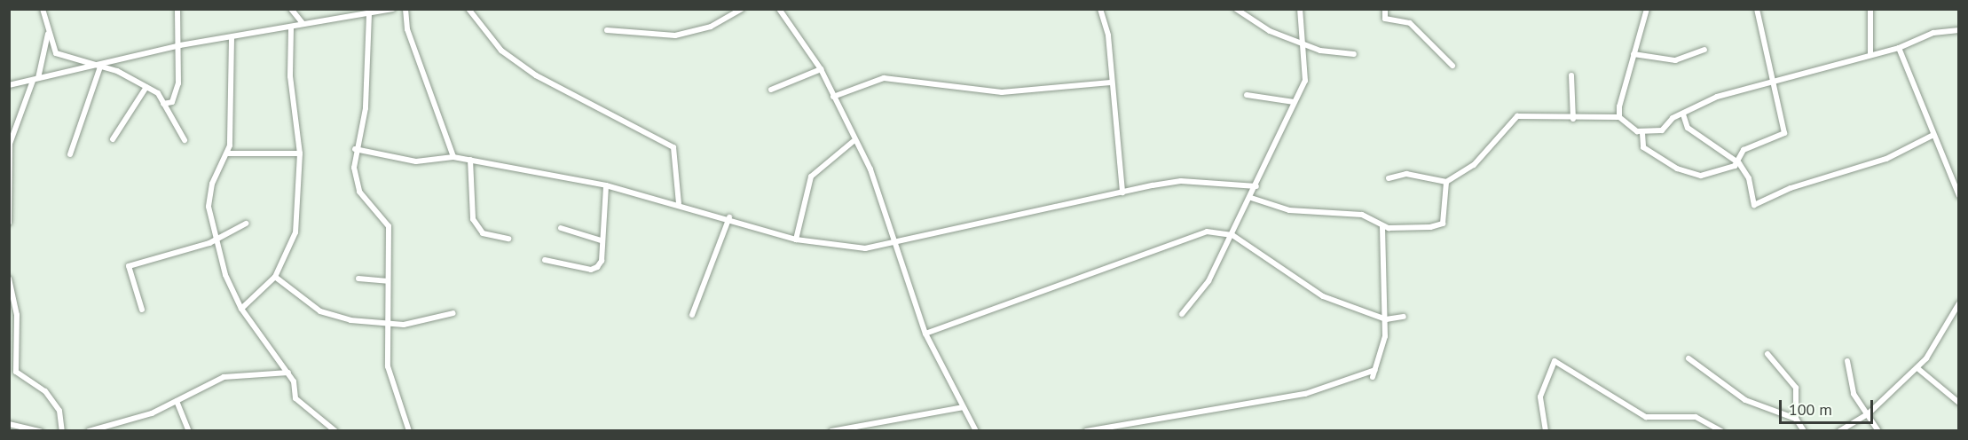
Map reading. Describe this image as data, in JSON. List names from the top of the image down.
{
  "scale_bar": "100 m"
}
